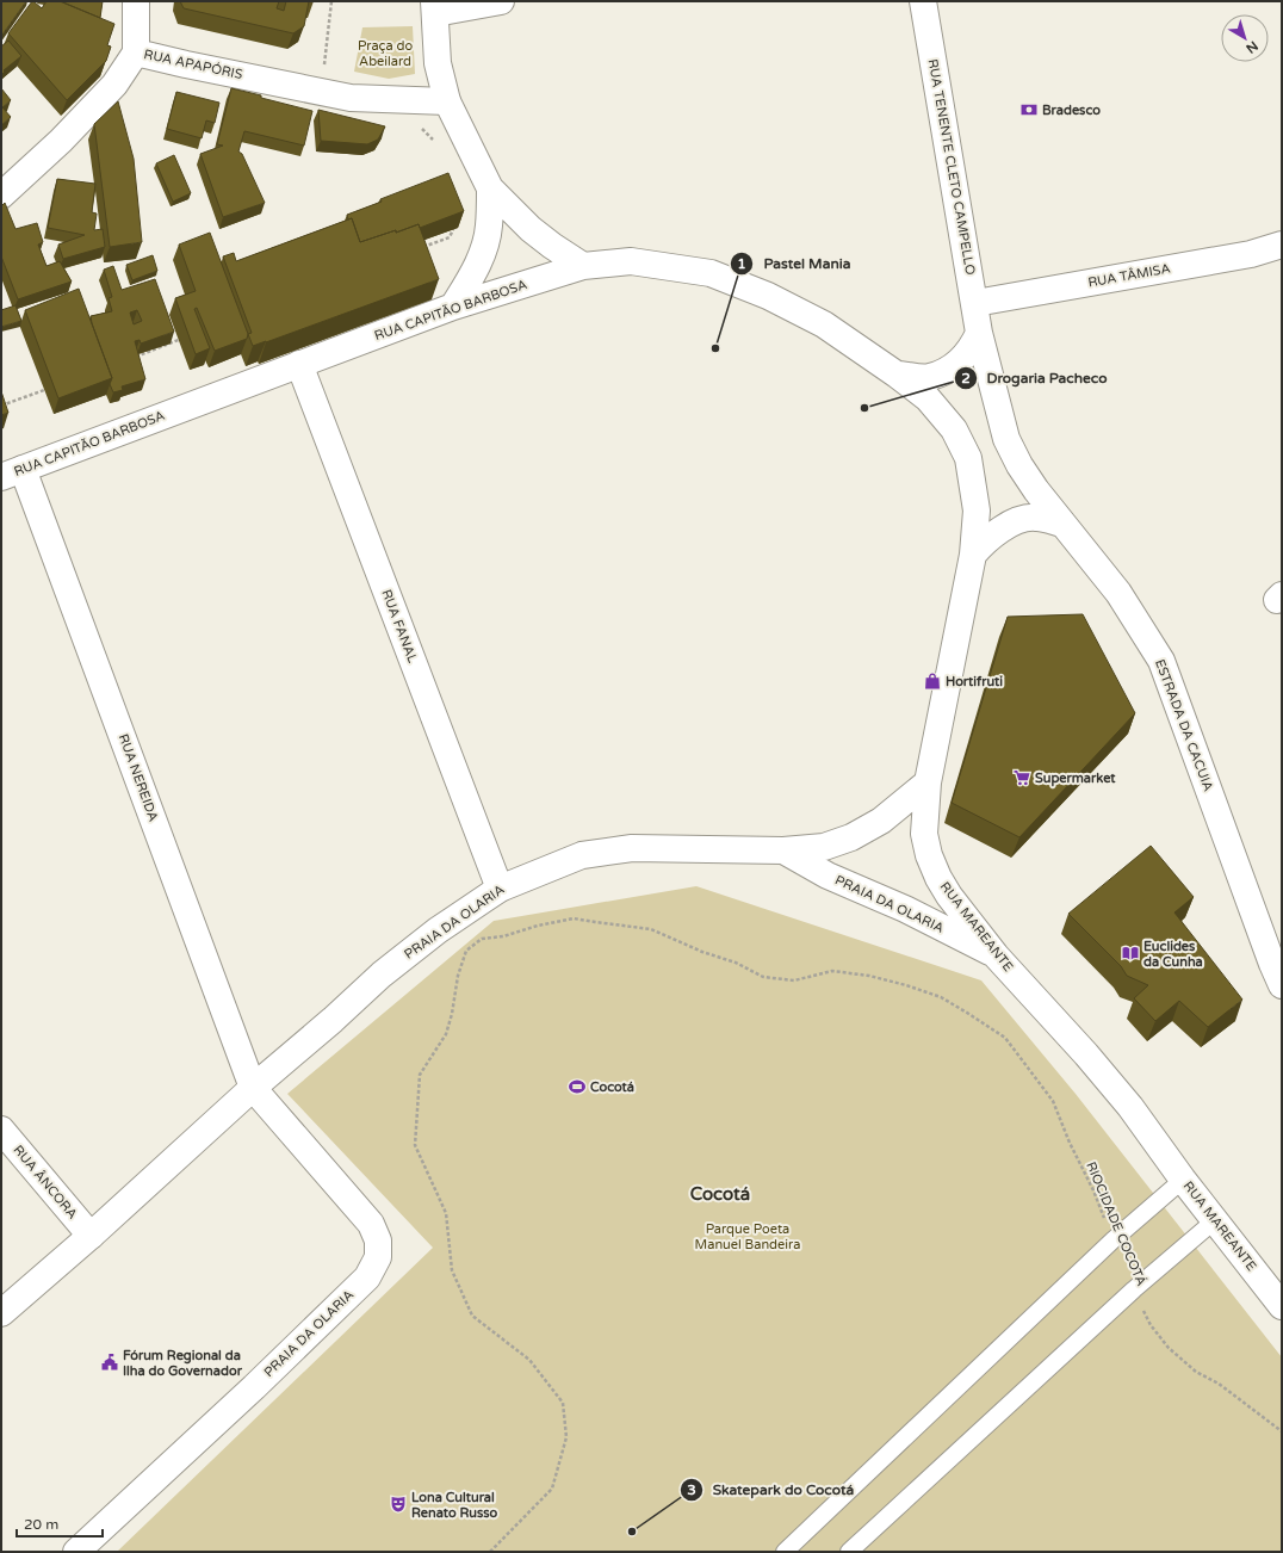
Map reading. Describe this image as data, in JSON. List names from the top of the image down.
{
  "streets": {
    "street": [
      "RUA APAPÓRIS",
      "RUA TENENTE CLETO CAMPELLO",
      "RUA TÂMISA",
      "RUA CAPITÃO BARBOSA",
      "RUA FANAL",
      "ESTRADA DA CACUIA",
      "RUA NEREIDA",
      "PRAIA DA OLARIA",
      "RUA MAREANTE",
      "RUA ÂNCORA"
    ],
    "path": ["RIOCIDADE COCOTÁ"]
  },
  "crossings": [
    ["RUA TENENTE CLETO CAMPELLO", "RUA TÂMISA"],
    ["RUA TENENTE CLETO CAMPELLO", "ESTRADA DA CACUIA"],
    ["RUA CAPITÃO BARBOSA", "RUA FANAL"],
    ["RUA CAPITÃO BARBOSA", "RUA NEREIDA"],
    ["RUA CAPITÃO BARBOSA", "RUA MAREANTE"],
    ["RUA FANAL", "PRAIA DA OLARIA"],
    ["RUA NEREIDA", "PRAIA DA OLARIA"],
    ["PRAIA DA OLARIA", "RUA MAREANTE"],
    ["PRAIA DA OLARIA", "RUA ÂNCORA"]
  ],
  "districts": ["Cocotá"],
  "parks": ["Praça do Abeilard", "Parque Poeta Manuel Bandeira"],
  "places": {
    "bank": ["Bradesco"],
    "other": ["Pastel Mania", "Drogaria Pacheco", "Skatepark do Cocotá"],
    "shop": ["Hortifruti"],
    "supermarket": ["Supermarket"],
    "library": ["Euclides da Cunha"],
    "sports": ["Cocotá"],
    "public building": ["Fórum Regional da Ilha do Governador"],
    "theatre": ["Lona Cultural Renato Russo"]
  },
  "scale_bar": "20 m",
  "north": "bottom right"
}
